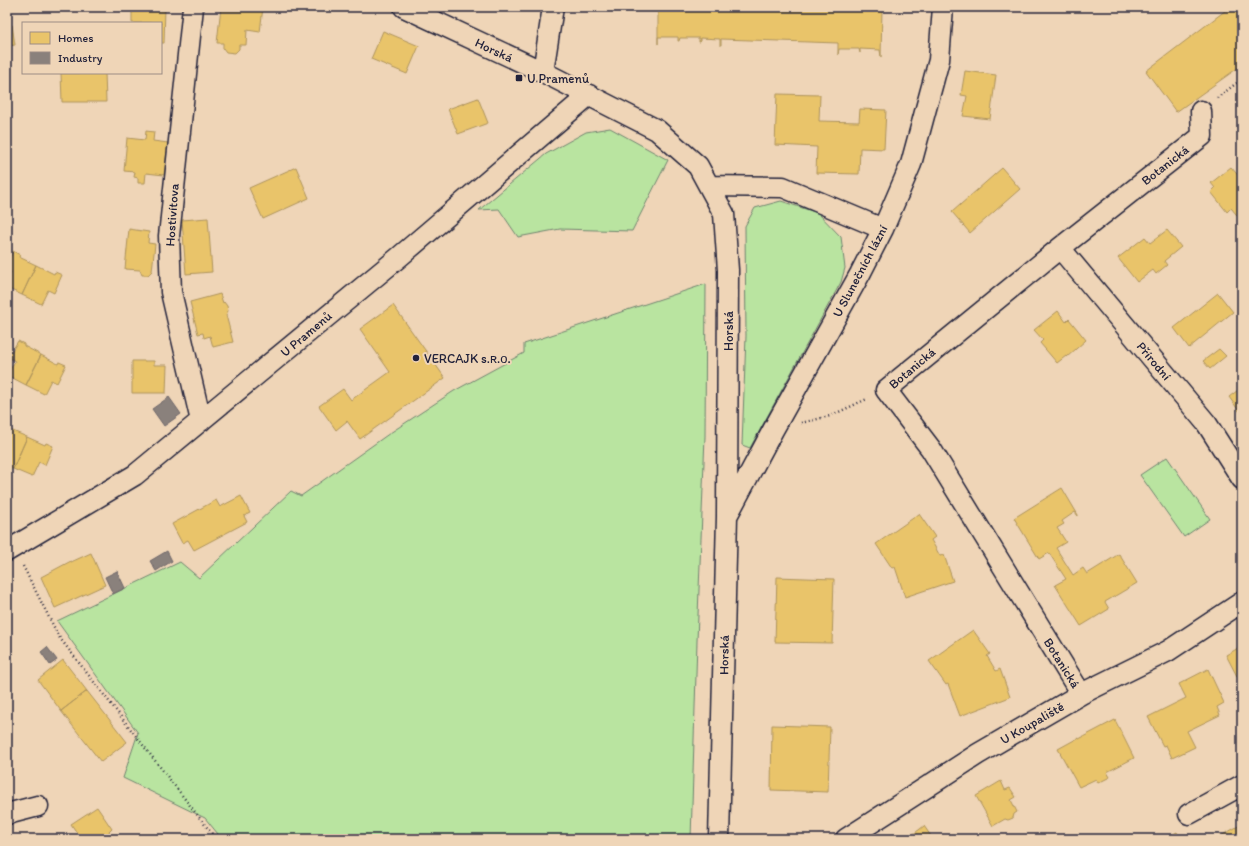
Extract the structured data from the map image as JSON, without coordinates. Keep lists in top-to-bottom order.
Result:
{
  "streets": {
    "street": [
      "Horská",
      "Botanická",
      "Hostivítova",
      "U Slunečních lázní",
      "U Pramenů",
      "Přírodní",
      "U Koupaliště"
    ]
  },
  "crossings": [
    ["Horská", "U Slunečních lázní"],
    ["Horská", "U Pramenů"],
    ["Botanická", "Přírodní"],
    ["Botanická", "U Koupaliště"],
    ["Hostivítova", "U Pramenů"]
  ],
  "places": {
    "transit": ["U Pramenů"],
    "other": ["VERCAJK s.ʀ.ᴏ."]
  },
  "legend": ["Homes", "Industry"]
}
